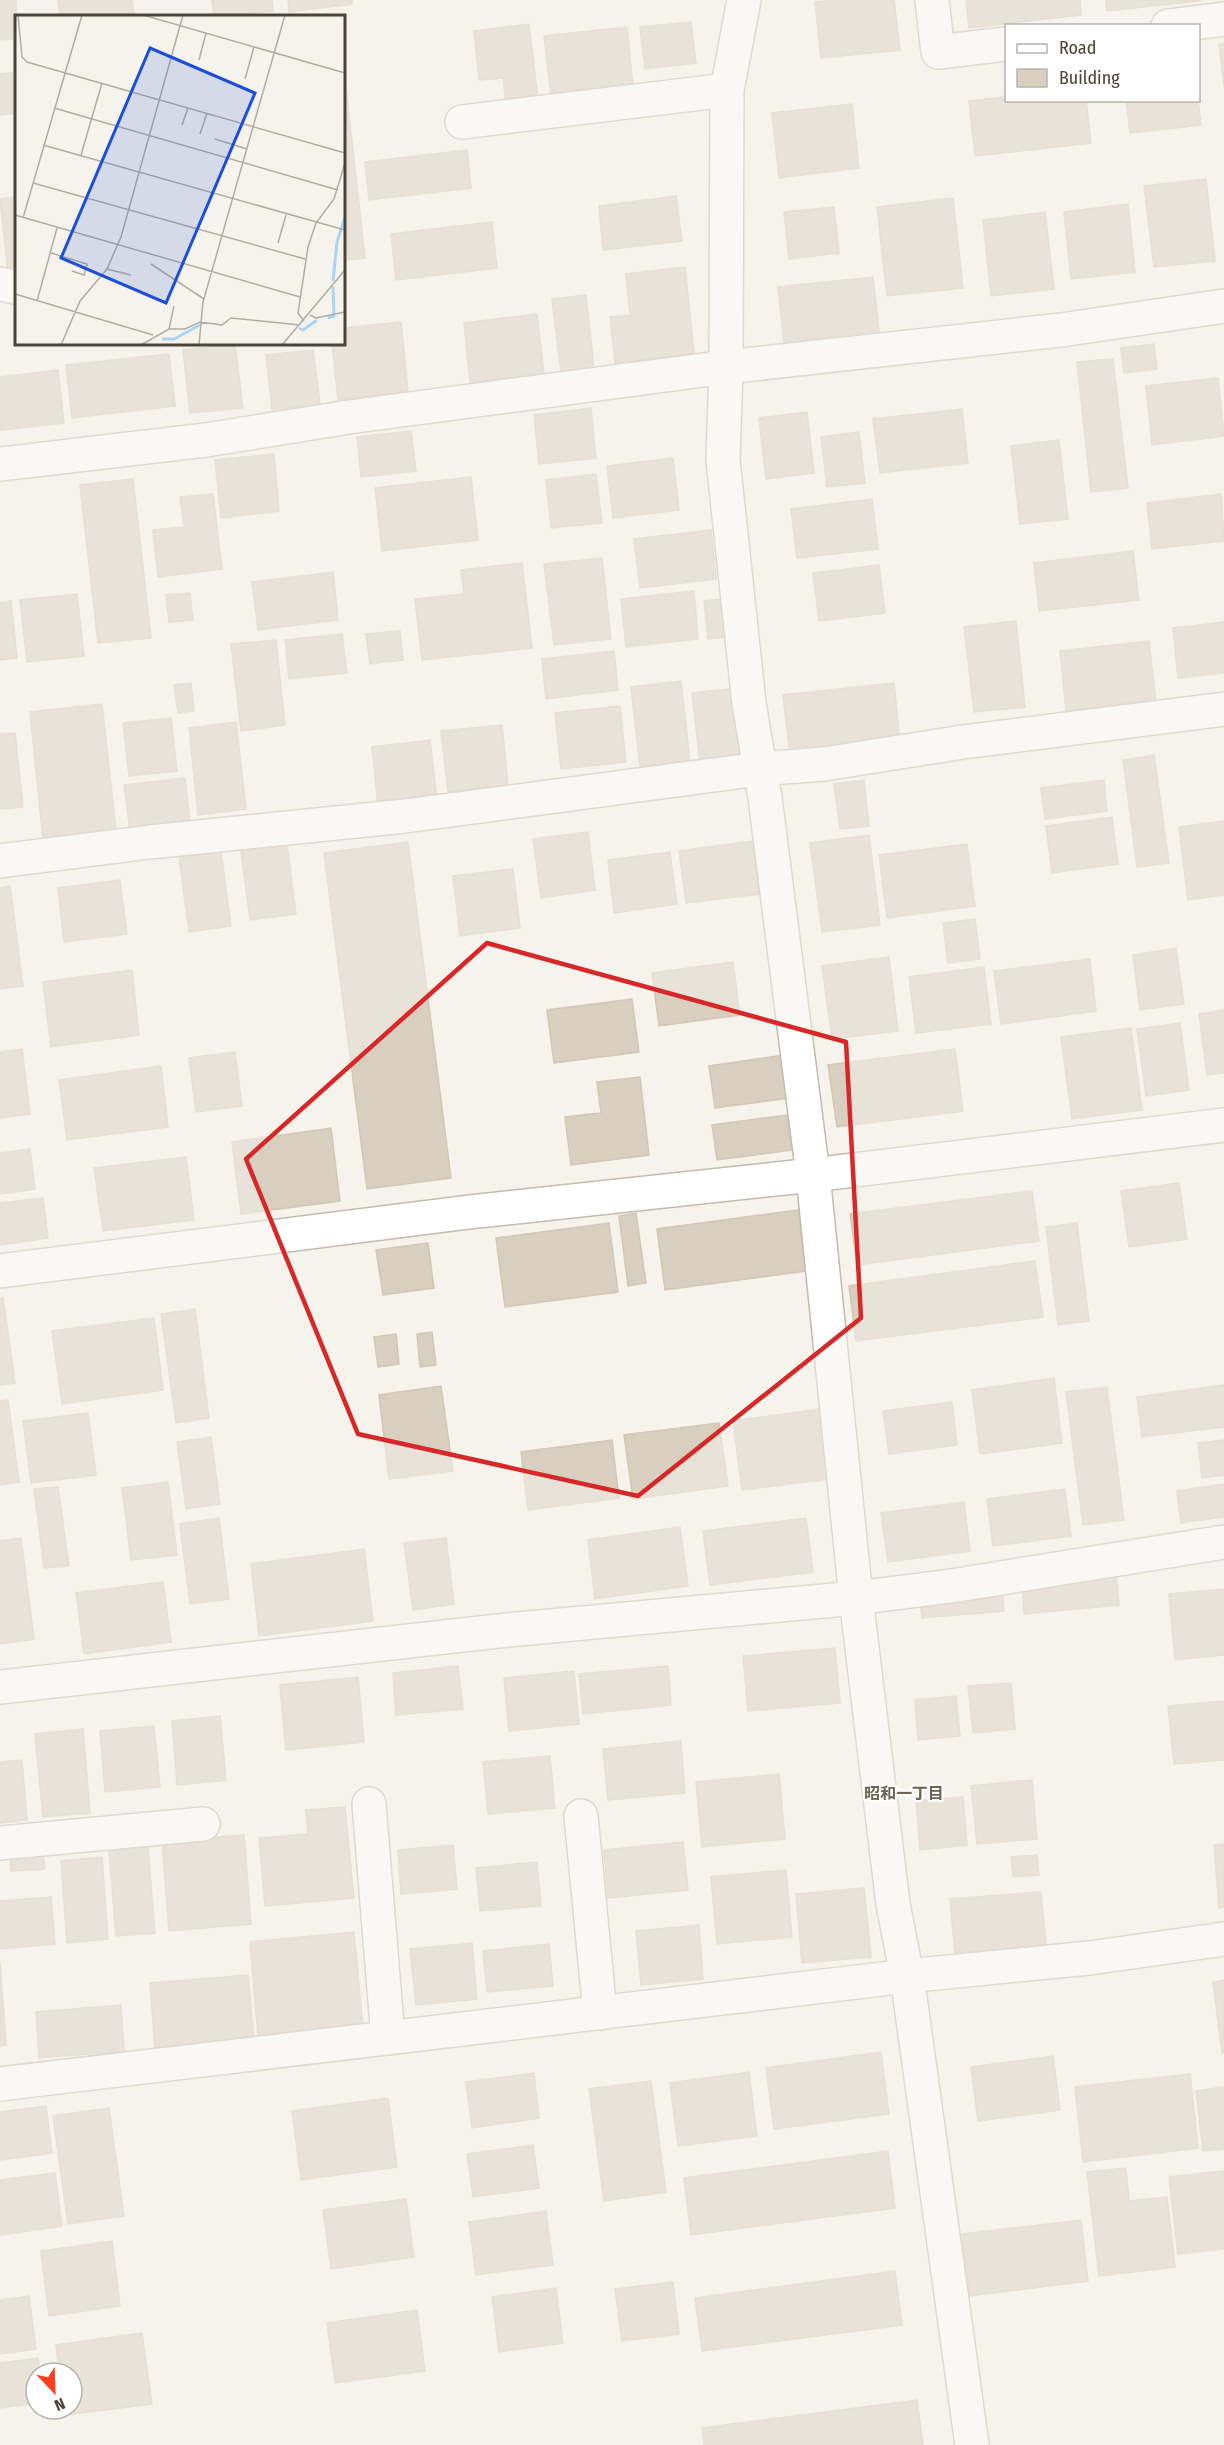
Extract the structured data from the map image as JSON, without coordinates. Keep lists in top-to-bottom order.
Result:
{
  "districts": ["昭和一丁目"],
  "legend": ["Road", "Building"],
  "north": "bottom right"
}
